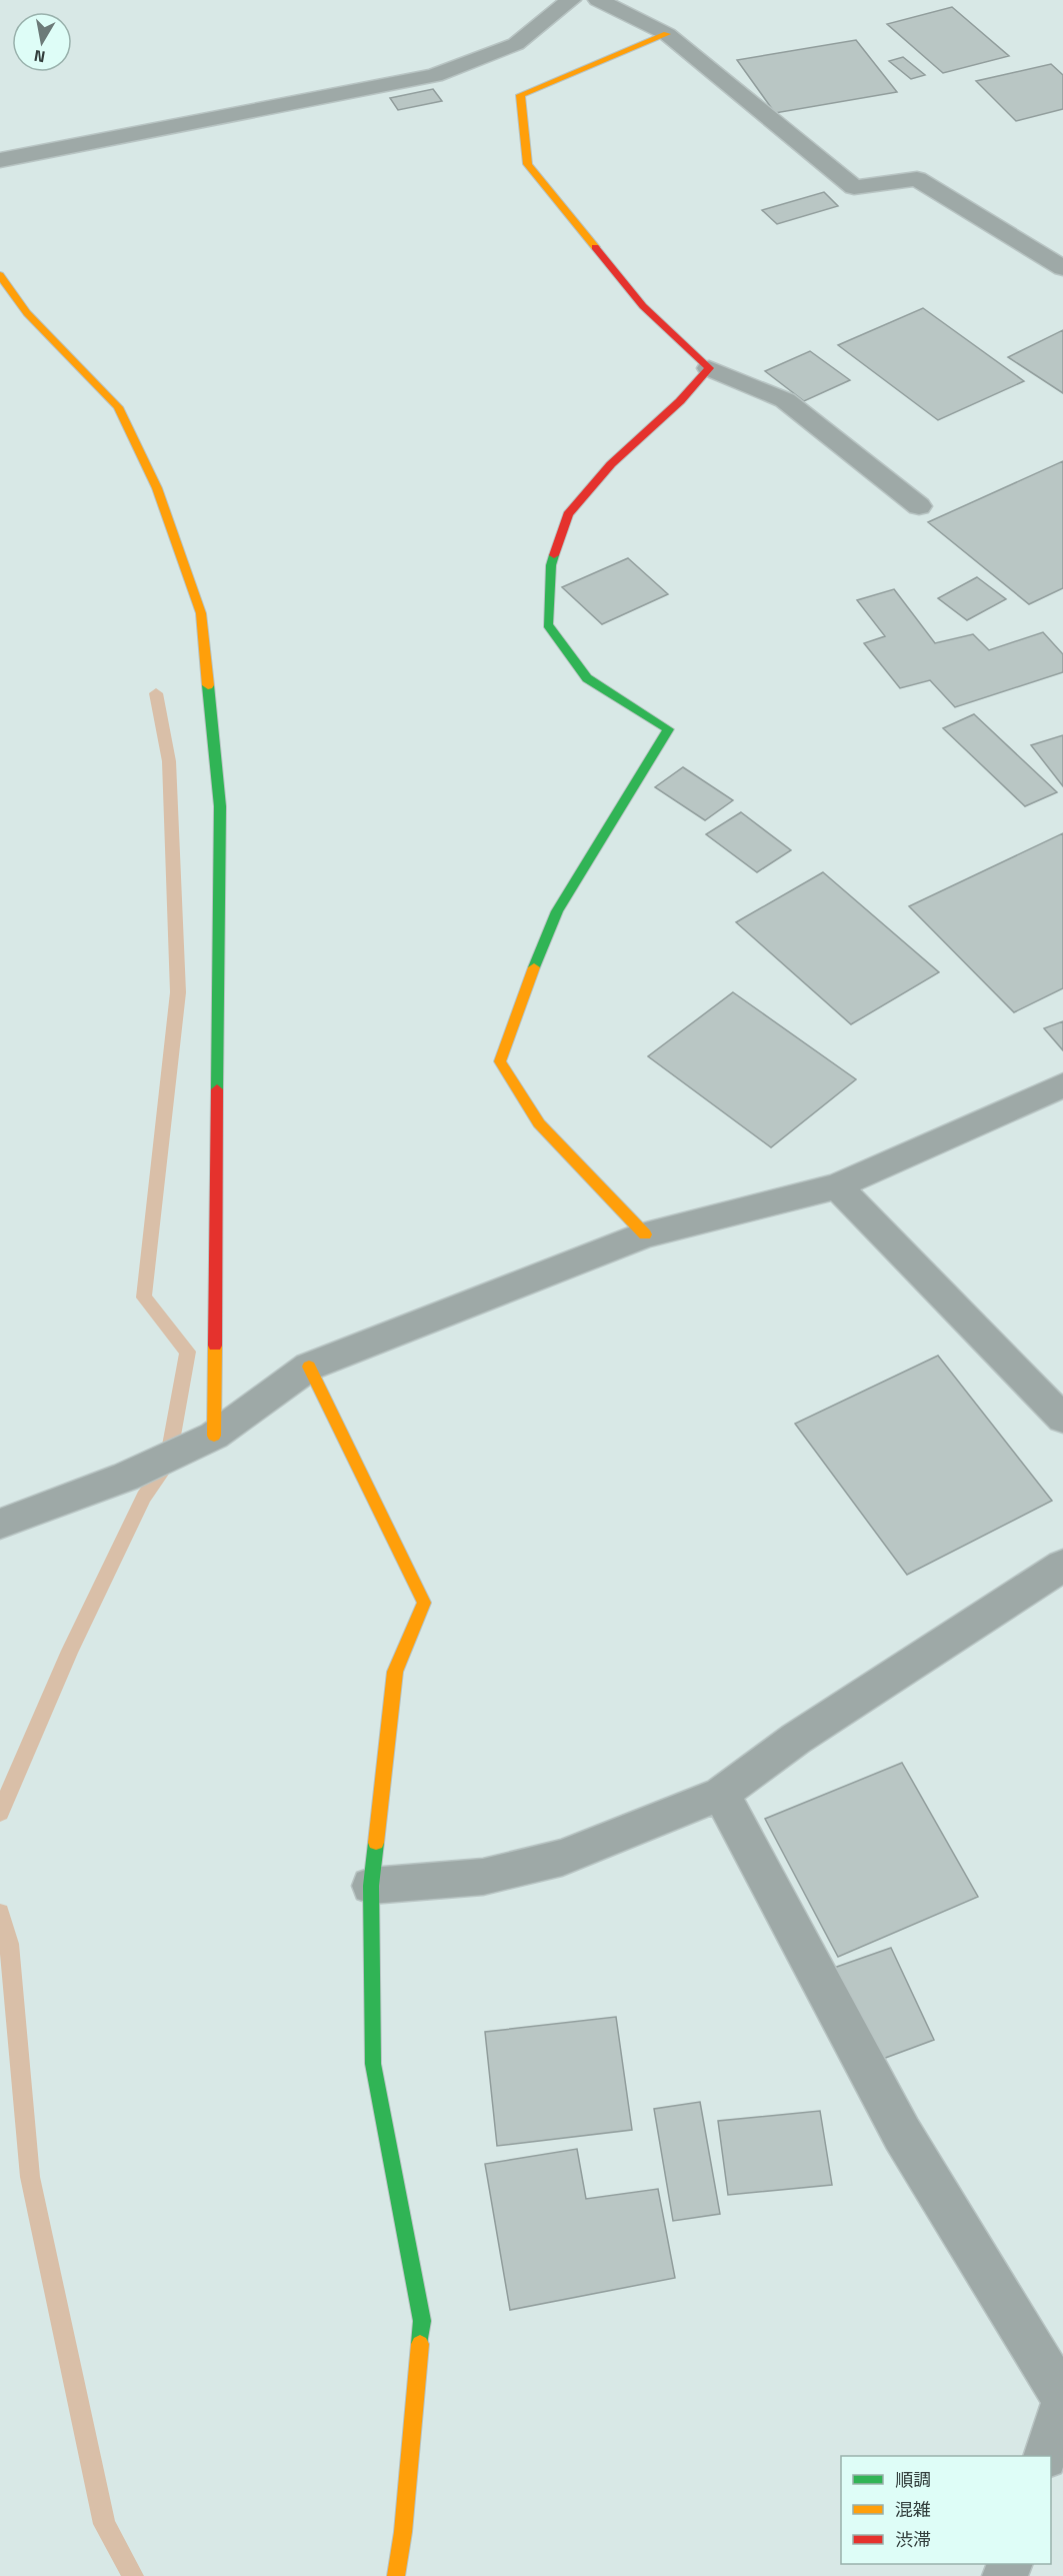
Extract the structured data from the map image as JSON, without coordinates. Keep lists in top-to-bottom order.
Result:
{
  "legend": ["順調", "混雑", "渋滞"],
  "north": "bottom"
}
